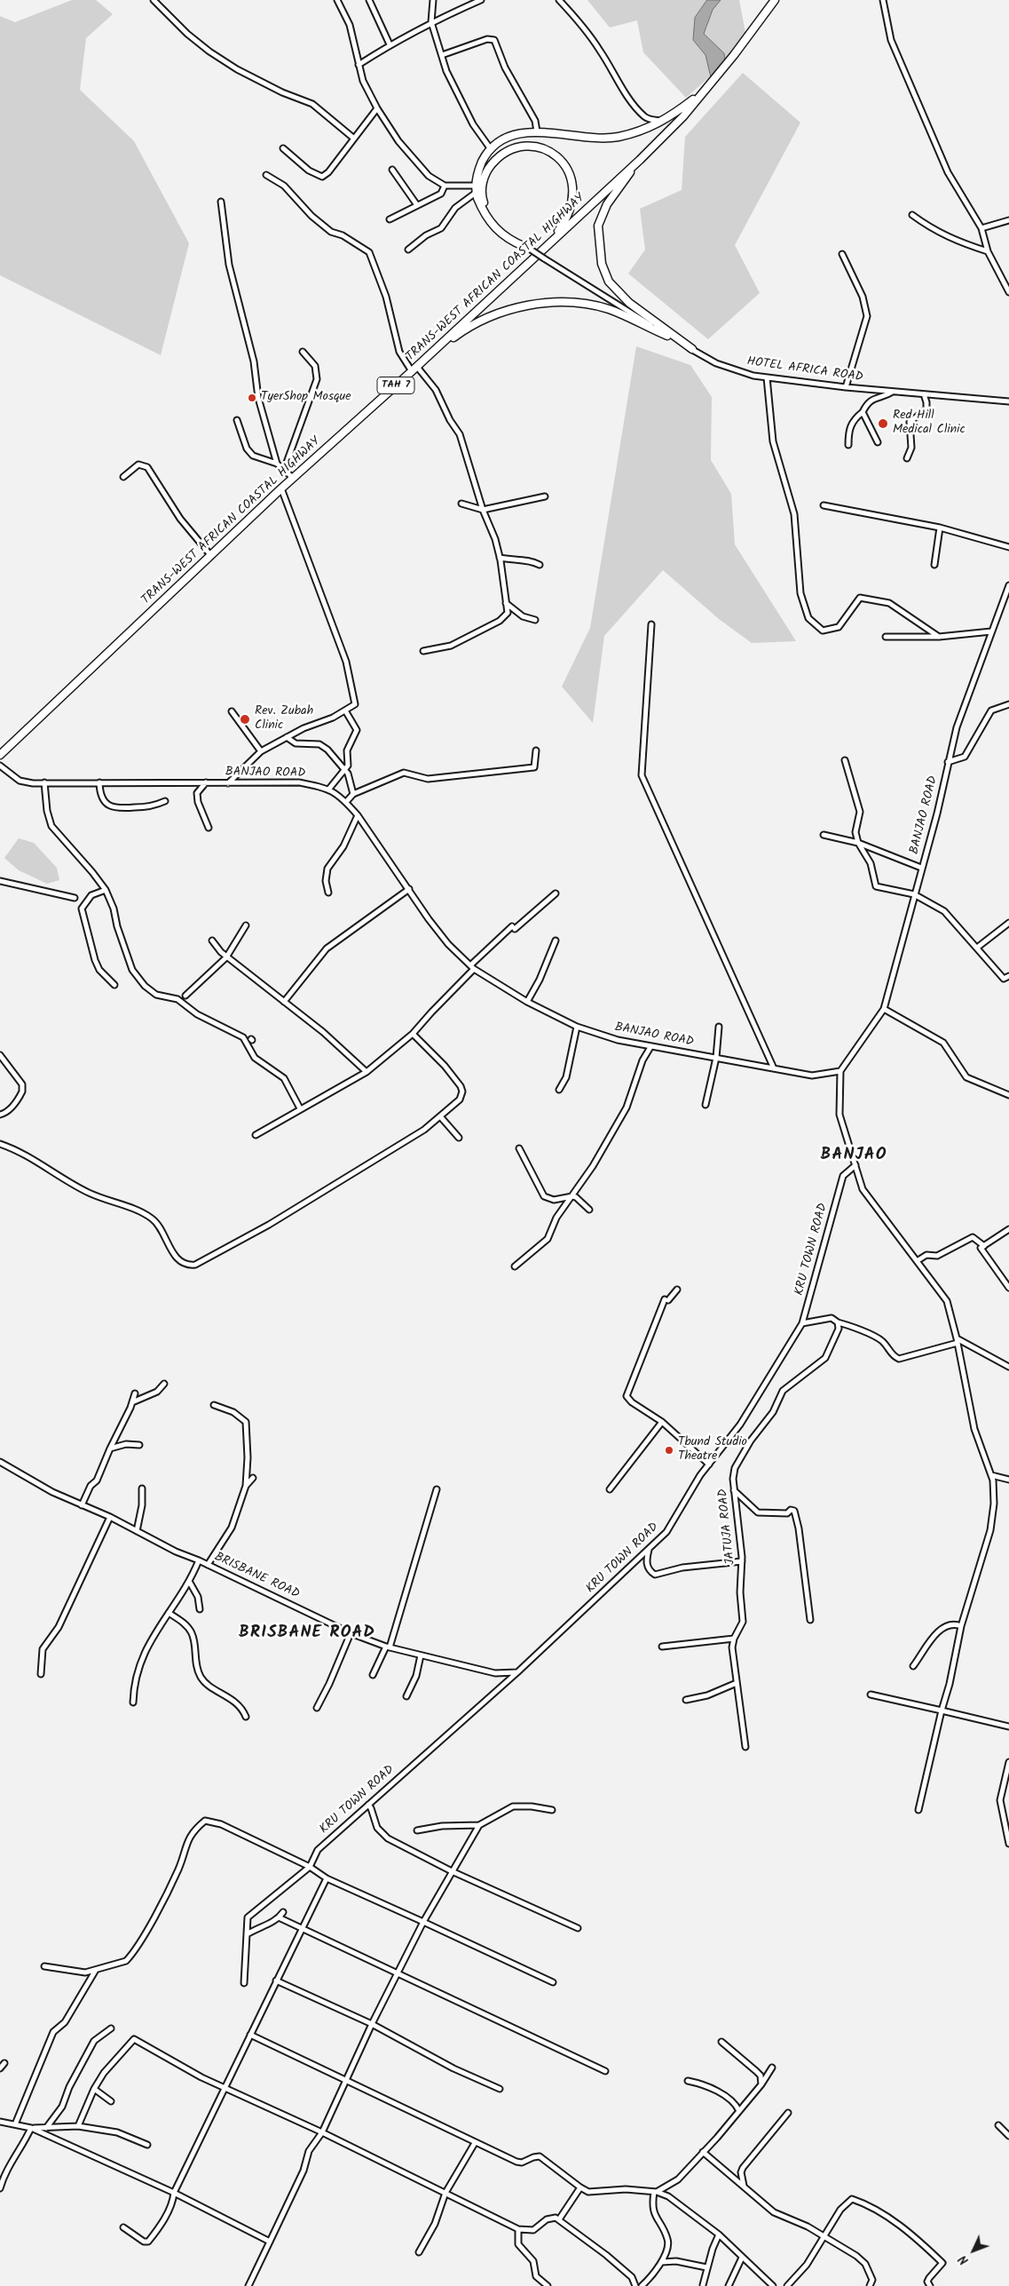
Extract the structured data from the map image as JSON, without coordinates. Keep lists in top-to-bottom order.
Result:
{
  "streets": {
    "highway": ["TRANS-WEST AFRICAN COASTAL HIGHWAY", "TAH 7"],
    "street": [
      "HOTEL AFRICA ROAD",
      "BANJAO ROAD",
      "KRU TOWN ROAD",
      "JATUJA ROAD",
      "BRISBANE ROAD"
    ]
  },
  "crossings": [
    ["KRU TOWN ROAD", "BRISBANE ROAD"]
  ],
  "districts": ["BANJAO", "BRISBANE ROAD"],
  "places": [
    "TyerShop Mosque",
    "Red Hill Medical Clinic",
    "Rev. Zubah Clinic",
    "Tbund Studio Theatre"
  ],
  "north": "bottom left"
}
